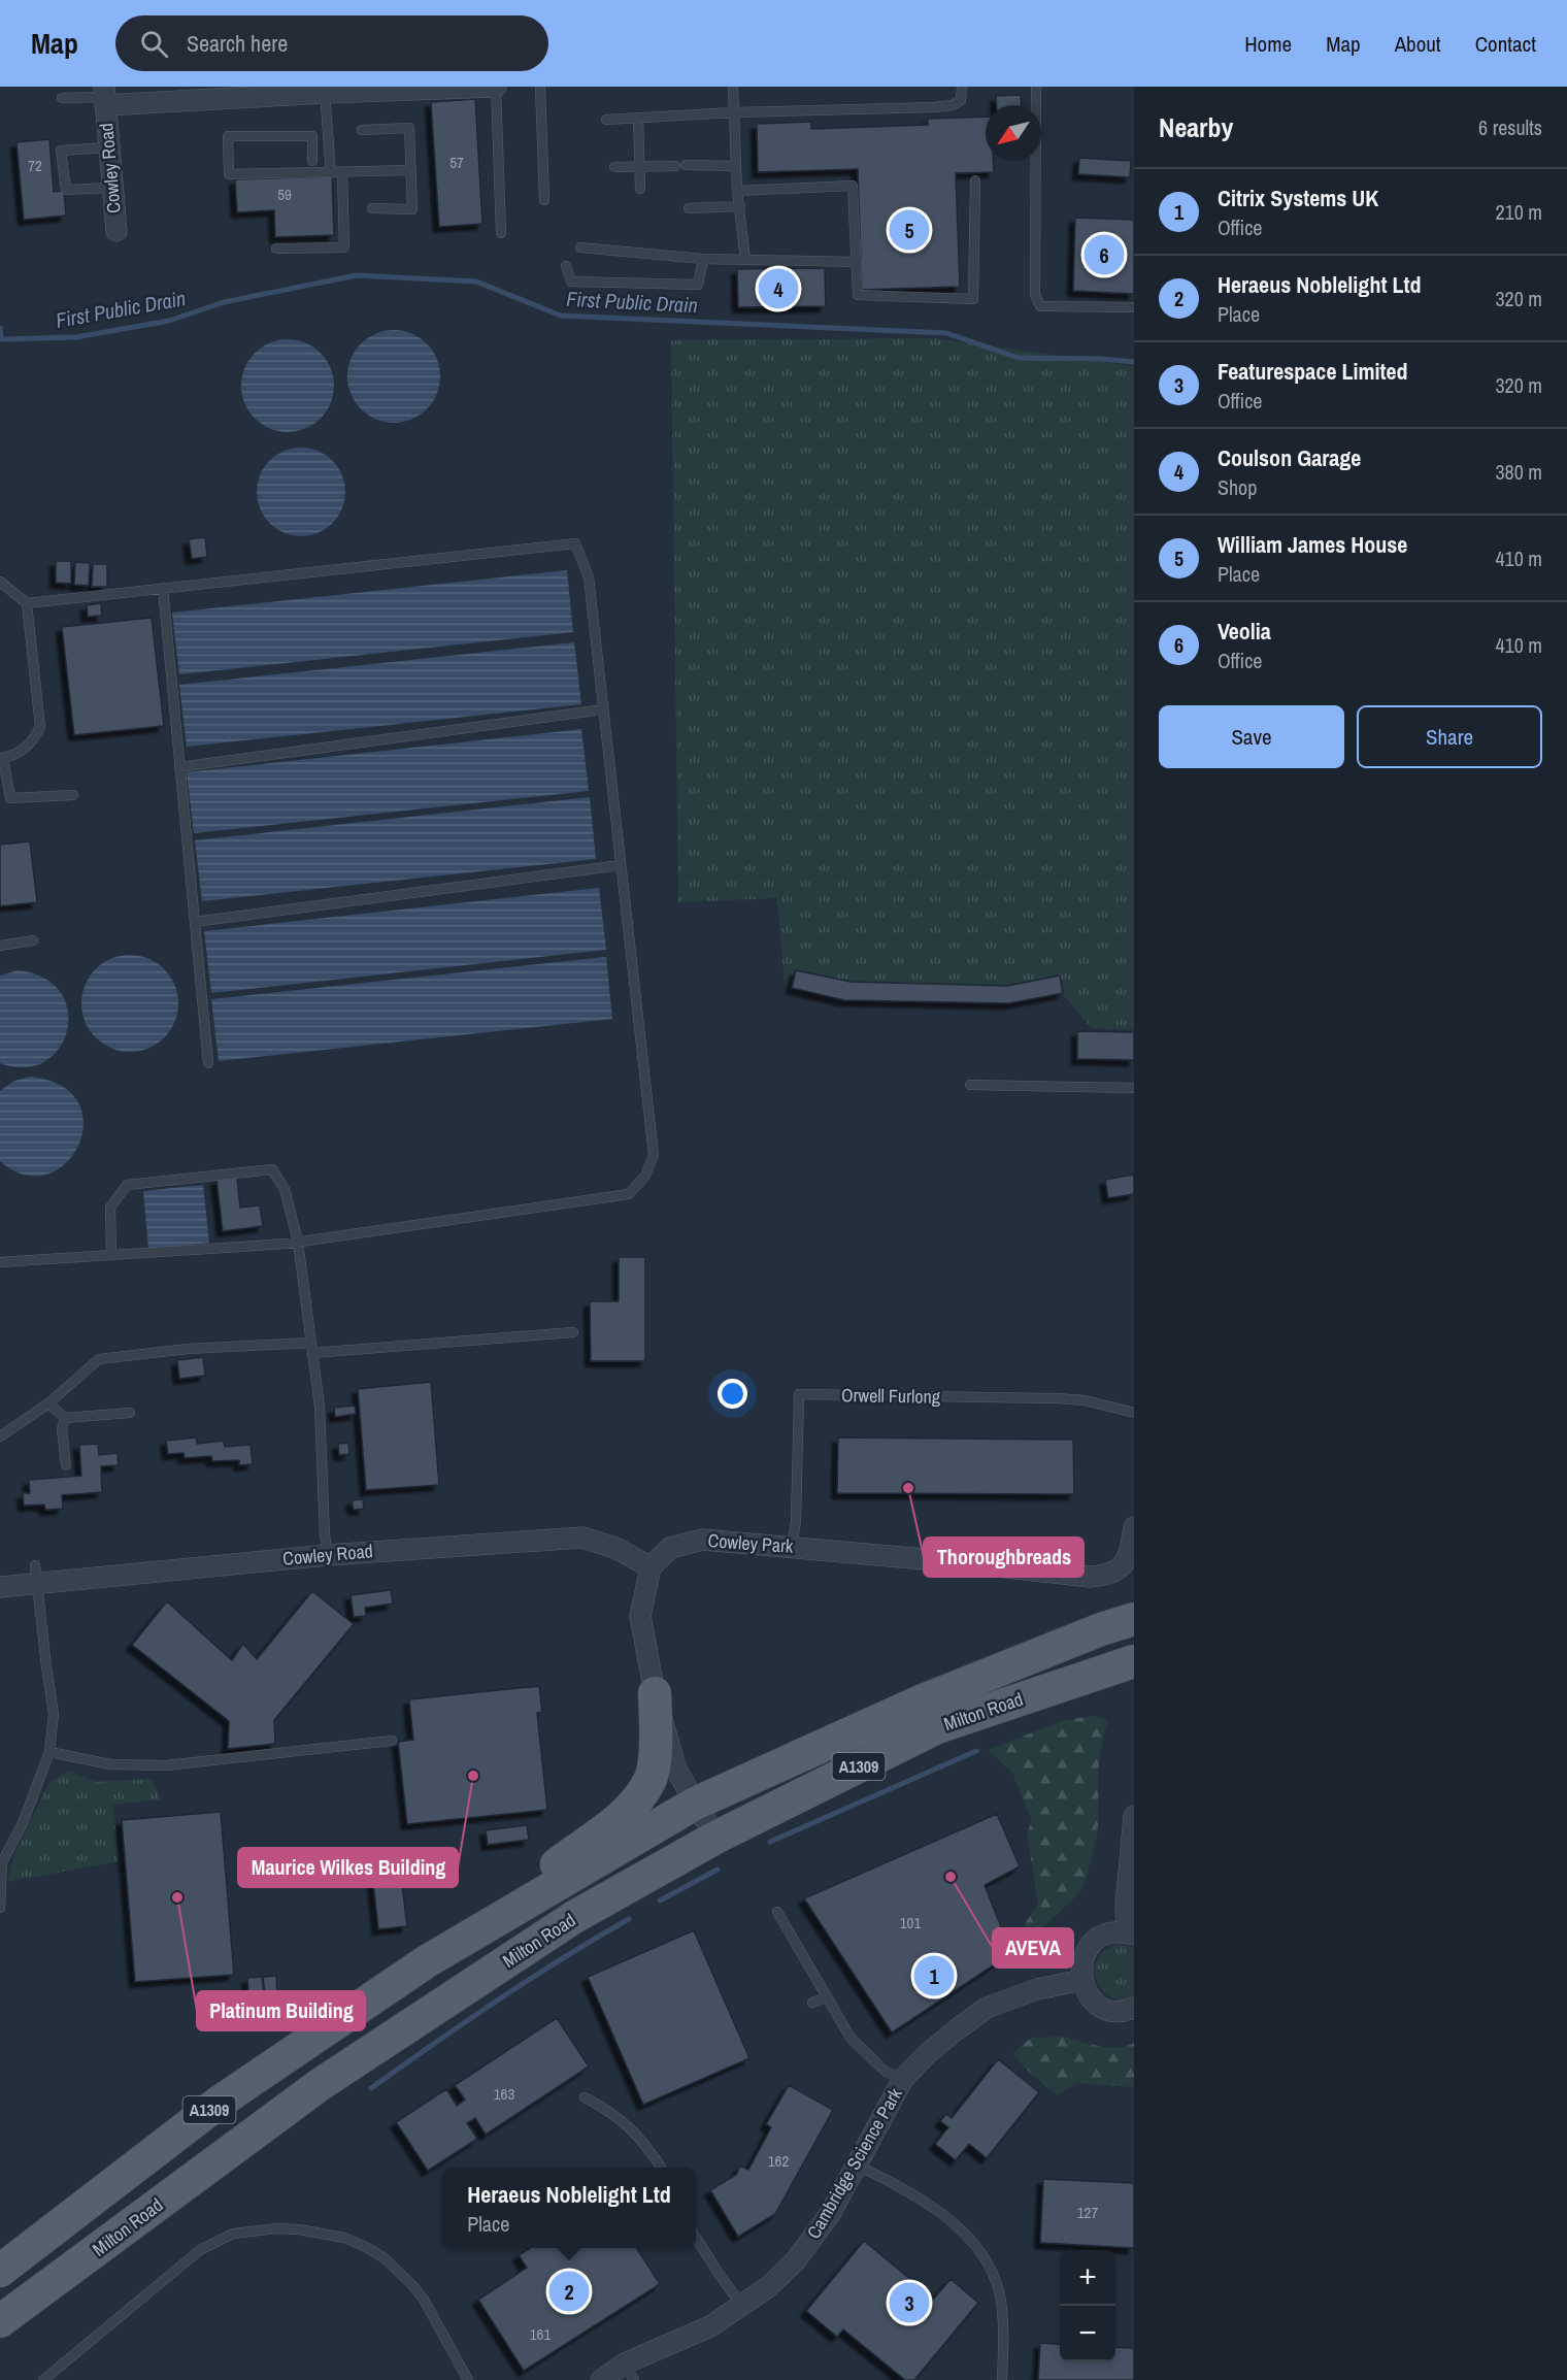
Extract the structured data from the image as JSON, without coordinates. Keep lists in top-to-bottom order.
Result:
{
  "streets": {
    "main road": ["Milton Road", "A1309"],
    "street": ["Cowley Road", "Cowley Park", "Cambridge Science Park"],
    "lane": ["Orwell Furlong"]
  },
  "crossings": [
    ["Cowley Road", "Cowley Park"],
    ["Orwell Furlong", "Cowley Park"],
    ["Milton Road", "A1309"]
  ],
  "water": ["First Public Drain"],
  "places": [
    "Thoroughbreads",
    "Maurice Wilkes Building",
    "AVEVA",
    "Platinum Building"
  ],
  "house_numbers": [
    "57",
    "72",
    "59",
    "101",
    "163",
    "162",
    "127",
    "161"
  ],
  "north": "bottom left",
  "page": {
    "header": "Map",
    "search": "Search here",
    "nav": [
      "Home",
      "Map",
      "About",
      "Contact"
    ],
    "heading": ["Nearby", "6 results"],
    "list": [
      {
        "mark": "1",
        "name": "Citrix Systems UK",
        "note": "Office",
        "value": "210 m"
      },
      {
        "mark": "2",
        "name": "Heraeus Noblelight Ltd",
        "note": "Place",
        "value": "320 m"
      },
      {
        "mark": "3",
        "name": "Featurespace Limited",
        "note": "Office",
        "value": "320 m"
      },
      {
        "mark": "4",
        "name": "Coulson Garage",
        "note": "Shop",
        "value": "380 m"
      },
      {
        "mark": "5",
        "name": "William James House",
        "note": "Place",
        "value": "410 m"
      },
      {
        "mark": "6",
        "name": "Veolia",
        "note": "Office",
        "value": "410 m"
      }
    ],
    "pins": [
      "5",
      "6",
      "4",
      "1",
      "2",
      "3"
    ],
    "buttons": ["Save", "Share"],
    "popup": ["Heraeus Noblelight Ltd", "Place"],
    "map_buttons": ["+", "−"]
  }
}
